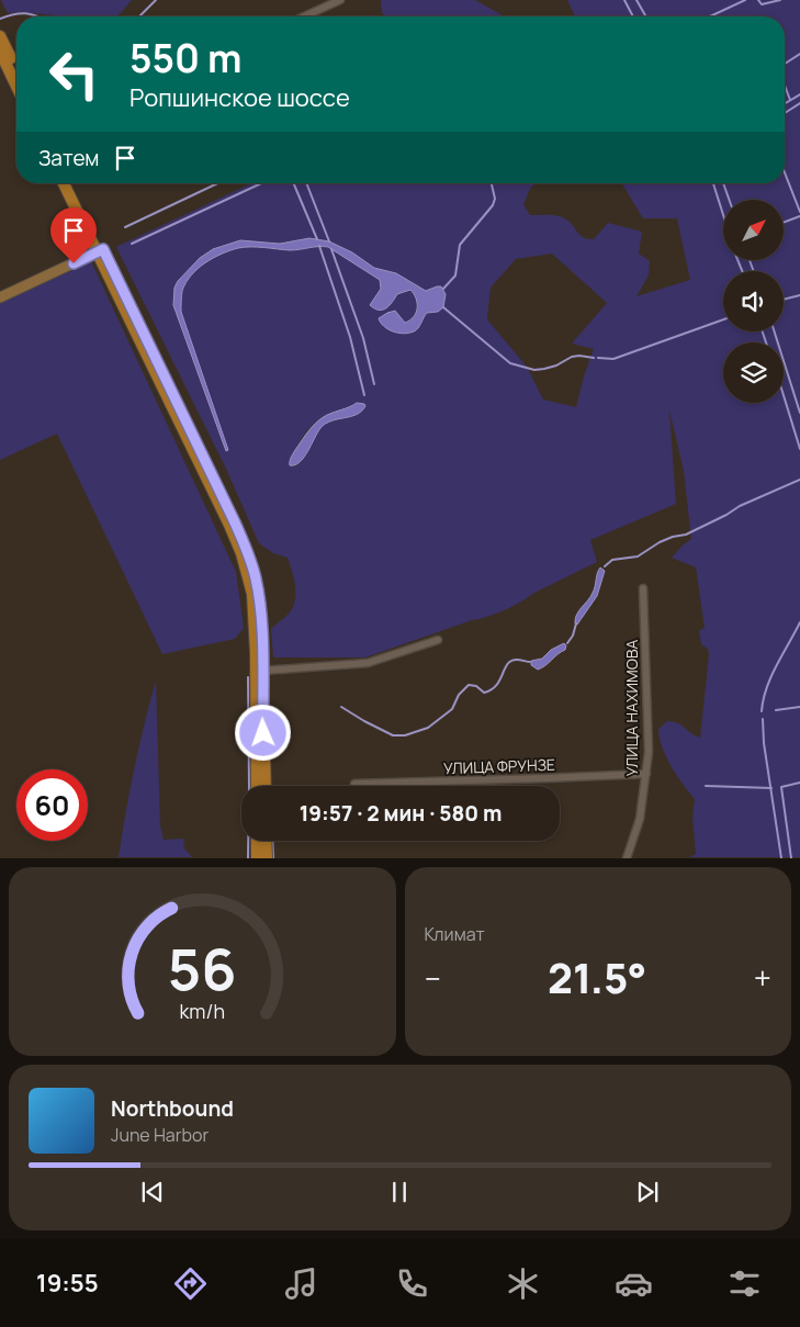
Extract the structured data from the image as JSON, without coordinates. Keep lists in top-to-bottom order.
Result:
{
  "streets": {
    "street": ["УЛИЦА НАХИМОВА", "УЛИЦА ФРУНЗЕ"]
  },
  "crossings": [
    ["УЛИЦА НАХИМОВА", "УЛИЦА ФРУНЗЕ"]
  ],
  "north": "top right",
  "page": {
    "turn": ["550 m", "Ропшинское шоссе"],
    "then": "Затем",
    "limit": "60",
    "trip": "19:57 · 2 мин · 580 m",
    "tile": "Климат",
    "heat": ["−", "21.5°", "+"],
    "song": ["Northbound", "June Harbor"],
    "tabs": "19:55",
    "gauge": ["56", "km/h"]
  }
}
